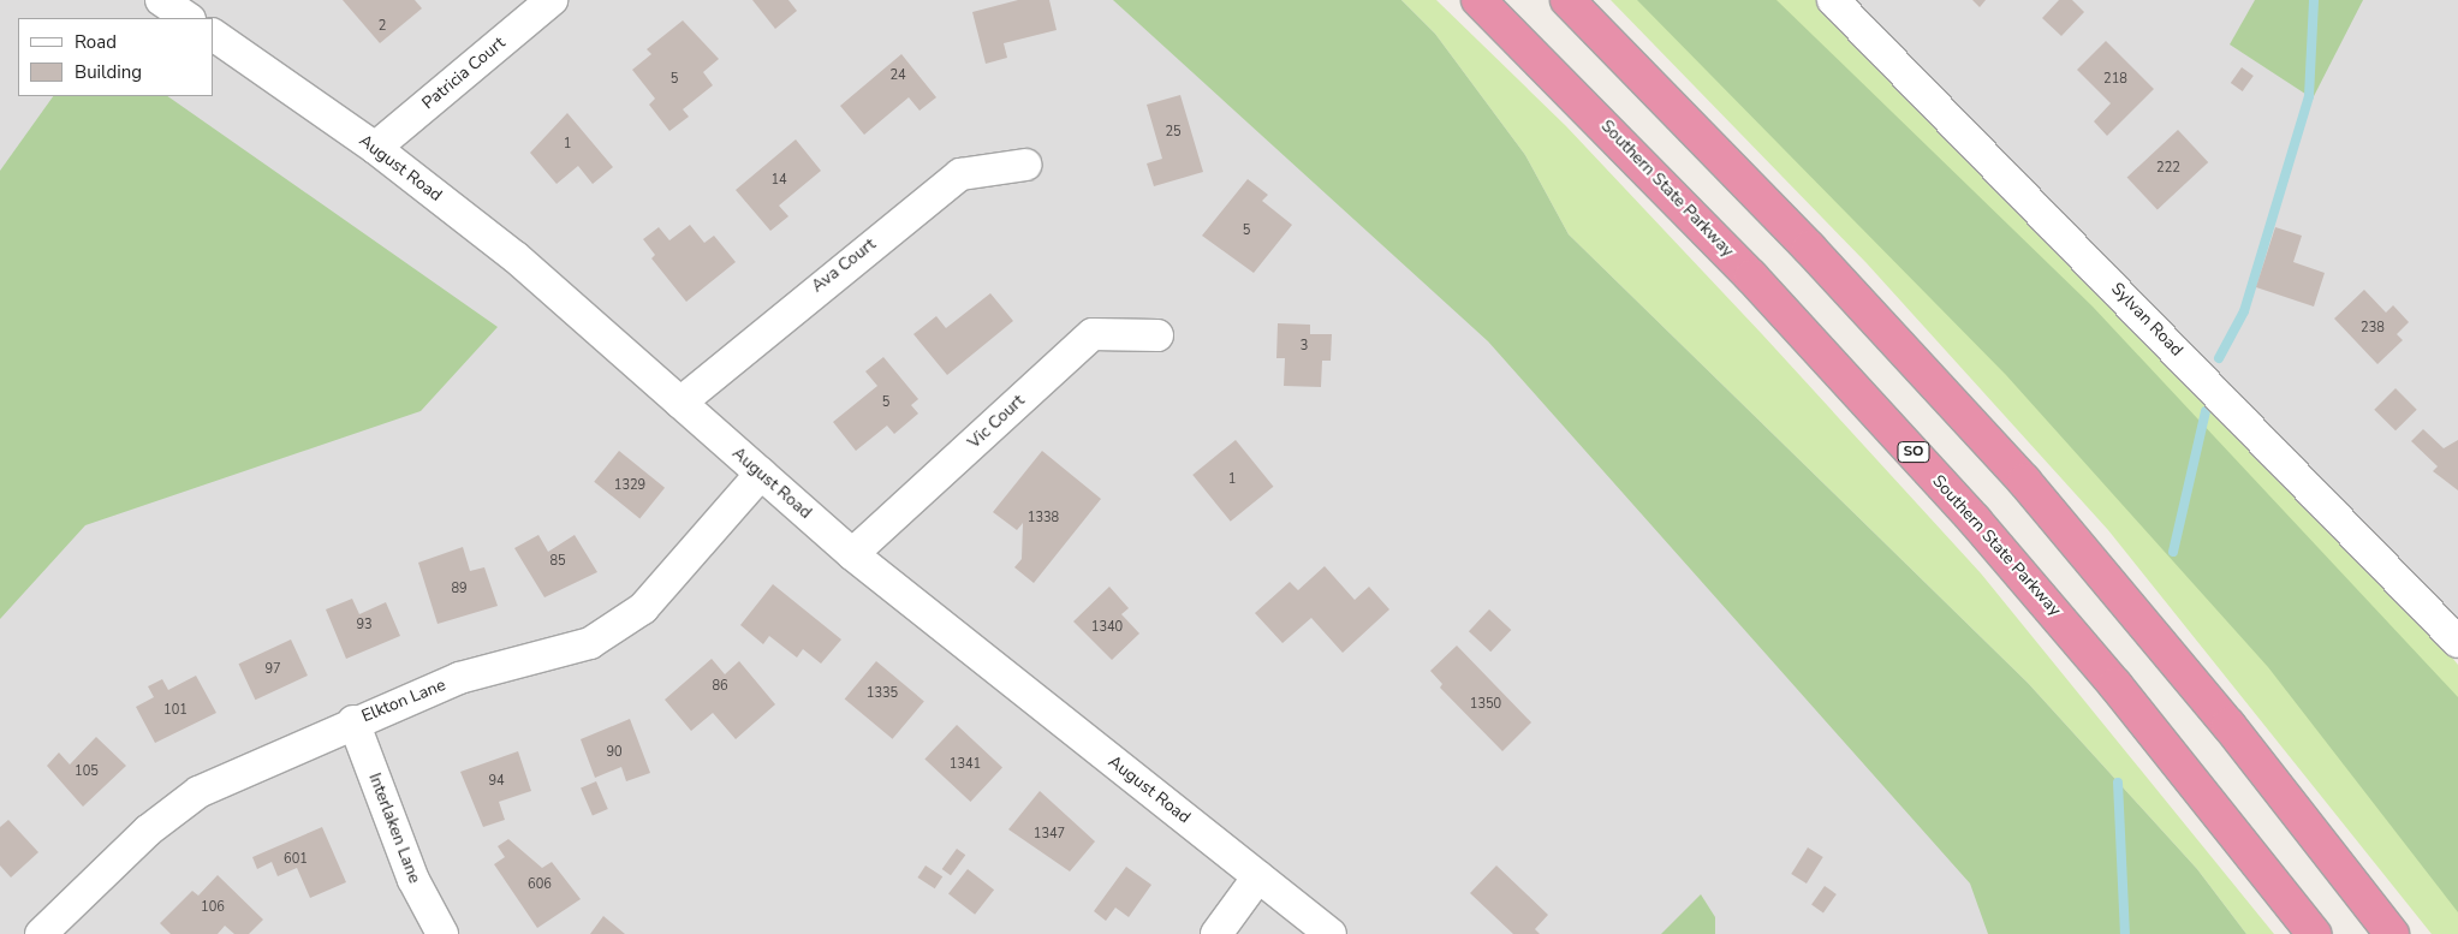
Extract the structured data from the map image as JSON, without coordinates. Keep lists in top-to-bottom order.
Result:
{
  "streets": {
    "highway": ["Southern State Parkway", "SO"],
    "street": [
      "Patricia Court",
      "August Road",
      "Ava Court",
      "Sylvan Road",
      "Vic Court",
      "Elkton Lane",
      "Interlaken Lane"
    ]
  },
  "crossings": [
    ["Patricia Court", "August Road"],
    ["August Road", "Ava Court"],
    ["August Road", "Vic Court"],
    ["August Road", "Elkton Lane"],
    ["Elkton Lane", "Interlaken Lane"]
  ],
  "house_numbers": [
    "2",
    "24",
    "5",
    "218",
    "25",
    "1",
    "222",
    "14",
    "5",
    "238",
    "3",
    "5",
    "1",
    "1329",
    "1338",
    "85",
    "89",
    "93",
    "1340",
    "97",
    "86",
    "1335",
    "1350",
    "101",
    "90",
    "1341",
    "105",
    "94",
    "1347",
    "601",
    "606",
    "106"
  ],
  "legend": ["Road", "Building"]
}
